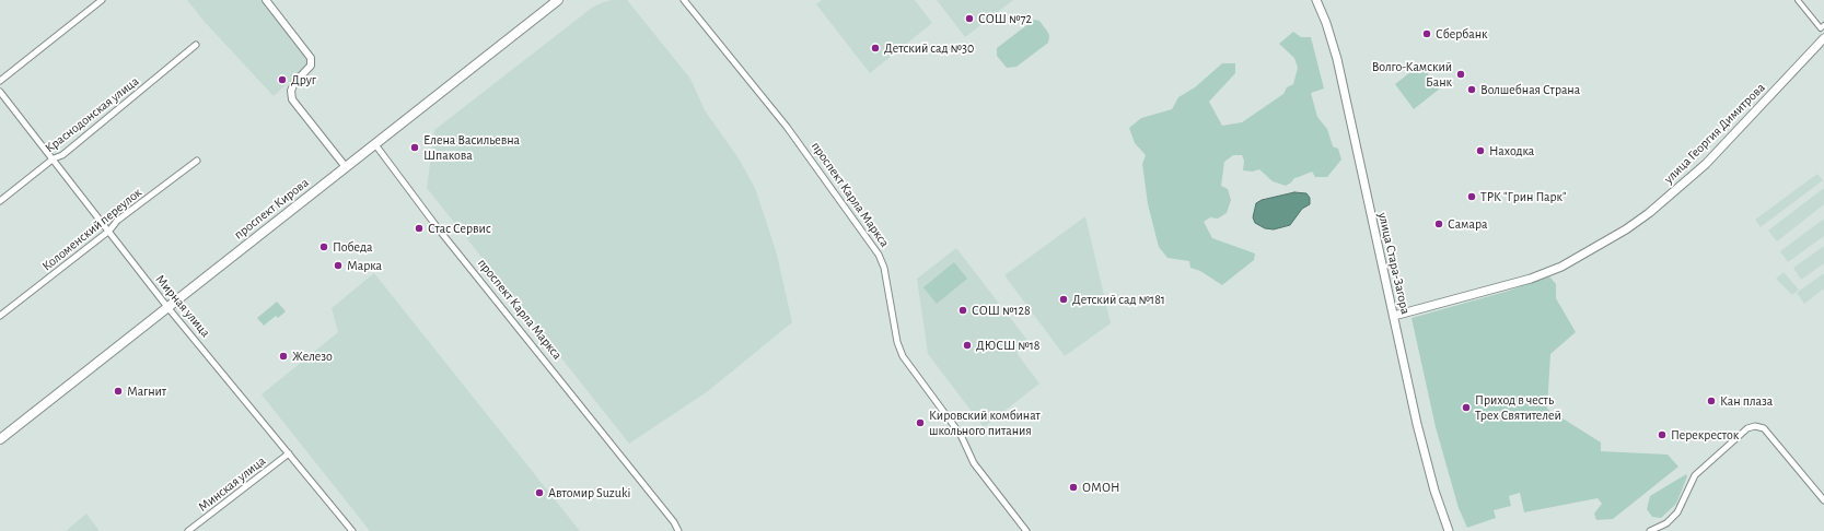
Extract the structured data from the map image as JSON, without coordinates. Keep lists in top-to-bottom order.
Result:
{
  "streets": {
    "main road": ["улица Георгия Димитрова", "проспект Кирова", "улица Стара-Загора"],
    "street": [
      "Краснодонская улица",
      "проспект Карла Маркса",
      "Коломенский переулок",
      "Мирная улица",
      "Минская улица"
    ]
  },
  "crossings": [
    ["Краснодонская улица", "Мирная улица"],
    ["улица Георгия Димитрова", "улица Стара-Загора"],
    ["проспект Карла Маркса", "проспект Кирова"],
    ["проспект Кирова", "Мирная улица"],
    ["Коломенский переулок", "Мирная улица"],
    ["Мирная улица", "Минская улица"]
  ],
  "places": [
    "СОШ №72",
    "Сбербанк",
    "Детский сад №30",
    "Волго-Камский Банк",
    "Друг",
    "Волшебная Страна",
    "Елена Васильевна Шпакова",
    "Находка",
    "ТРК \"Грин Парк\"",
    "Самара",
    "Стас Сервис",
    "Победа",
    "Марка",
    "Детский сад №181",
    "СОШ №128",
    "ДЮСШ №18",
    "Железо",
    "Магнит",
    "Кан плаза",
    "Приход в честь Трех Святителей",
    "Кировский комбинат школьного питания",
    "Перекресток",
    "ОМОН",
    "Автомир Suzuki"
  ]
}
